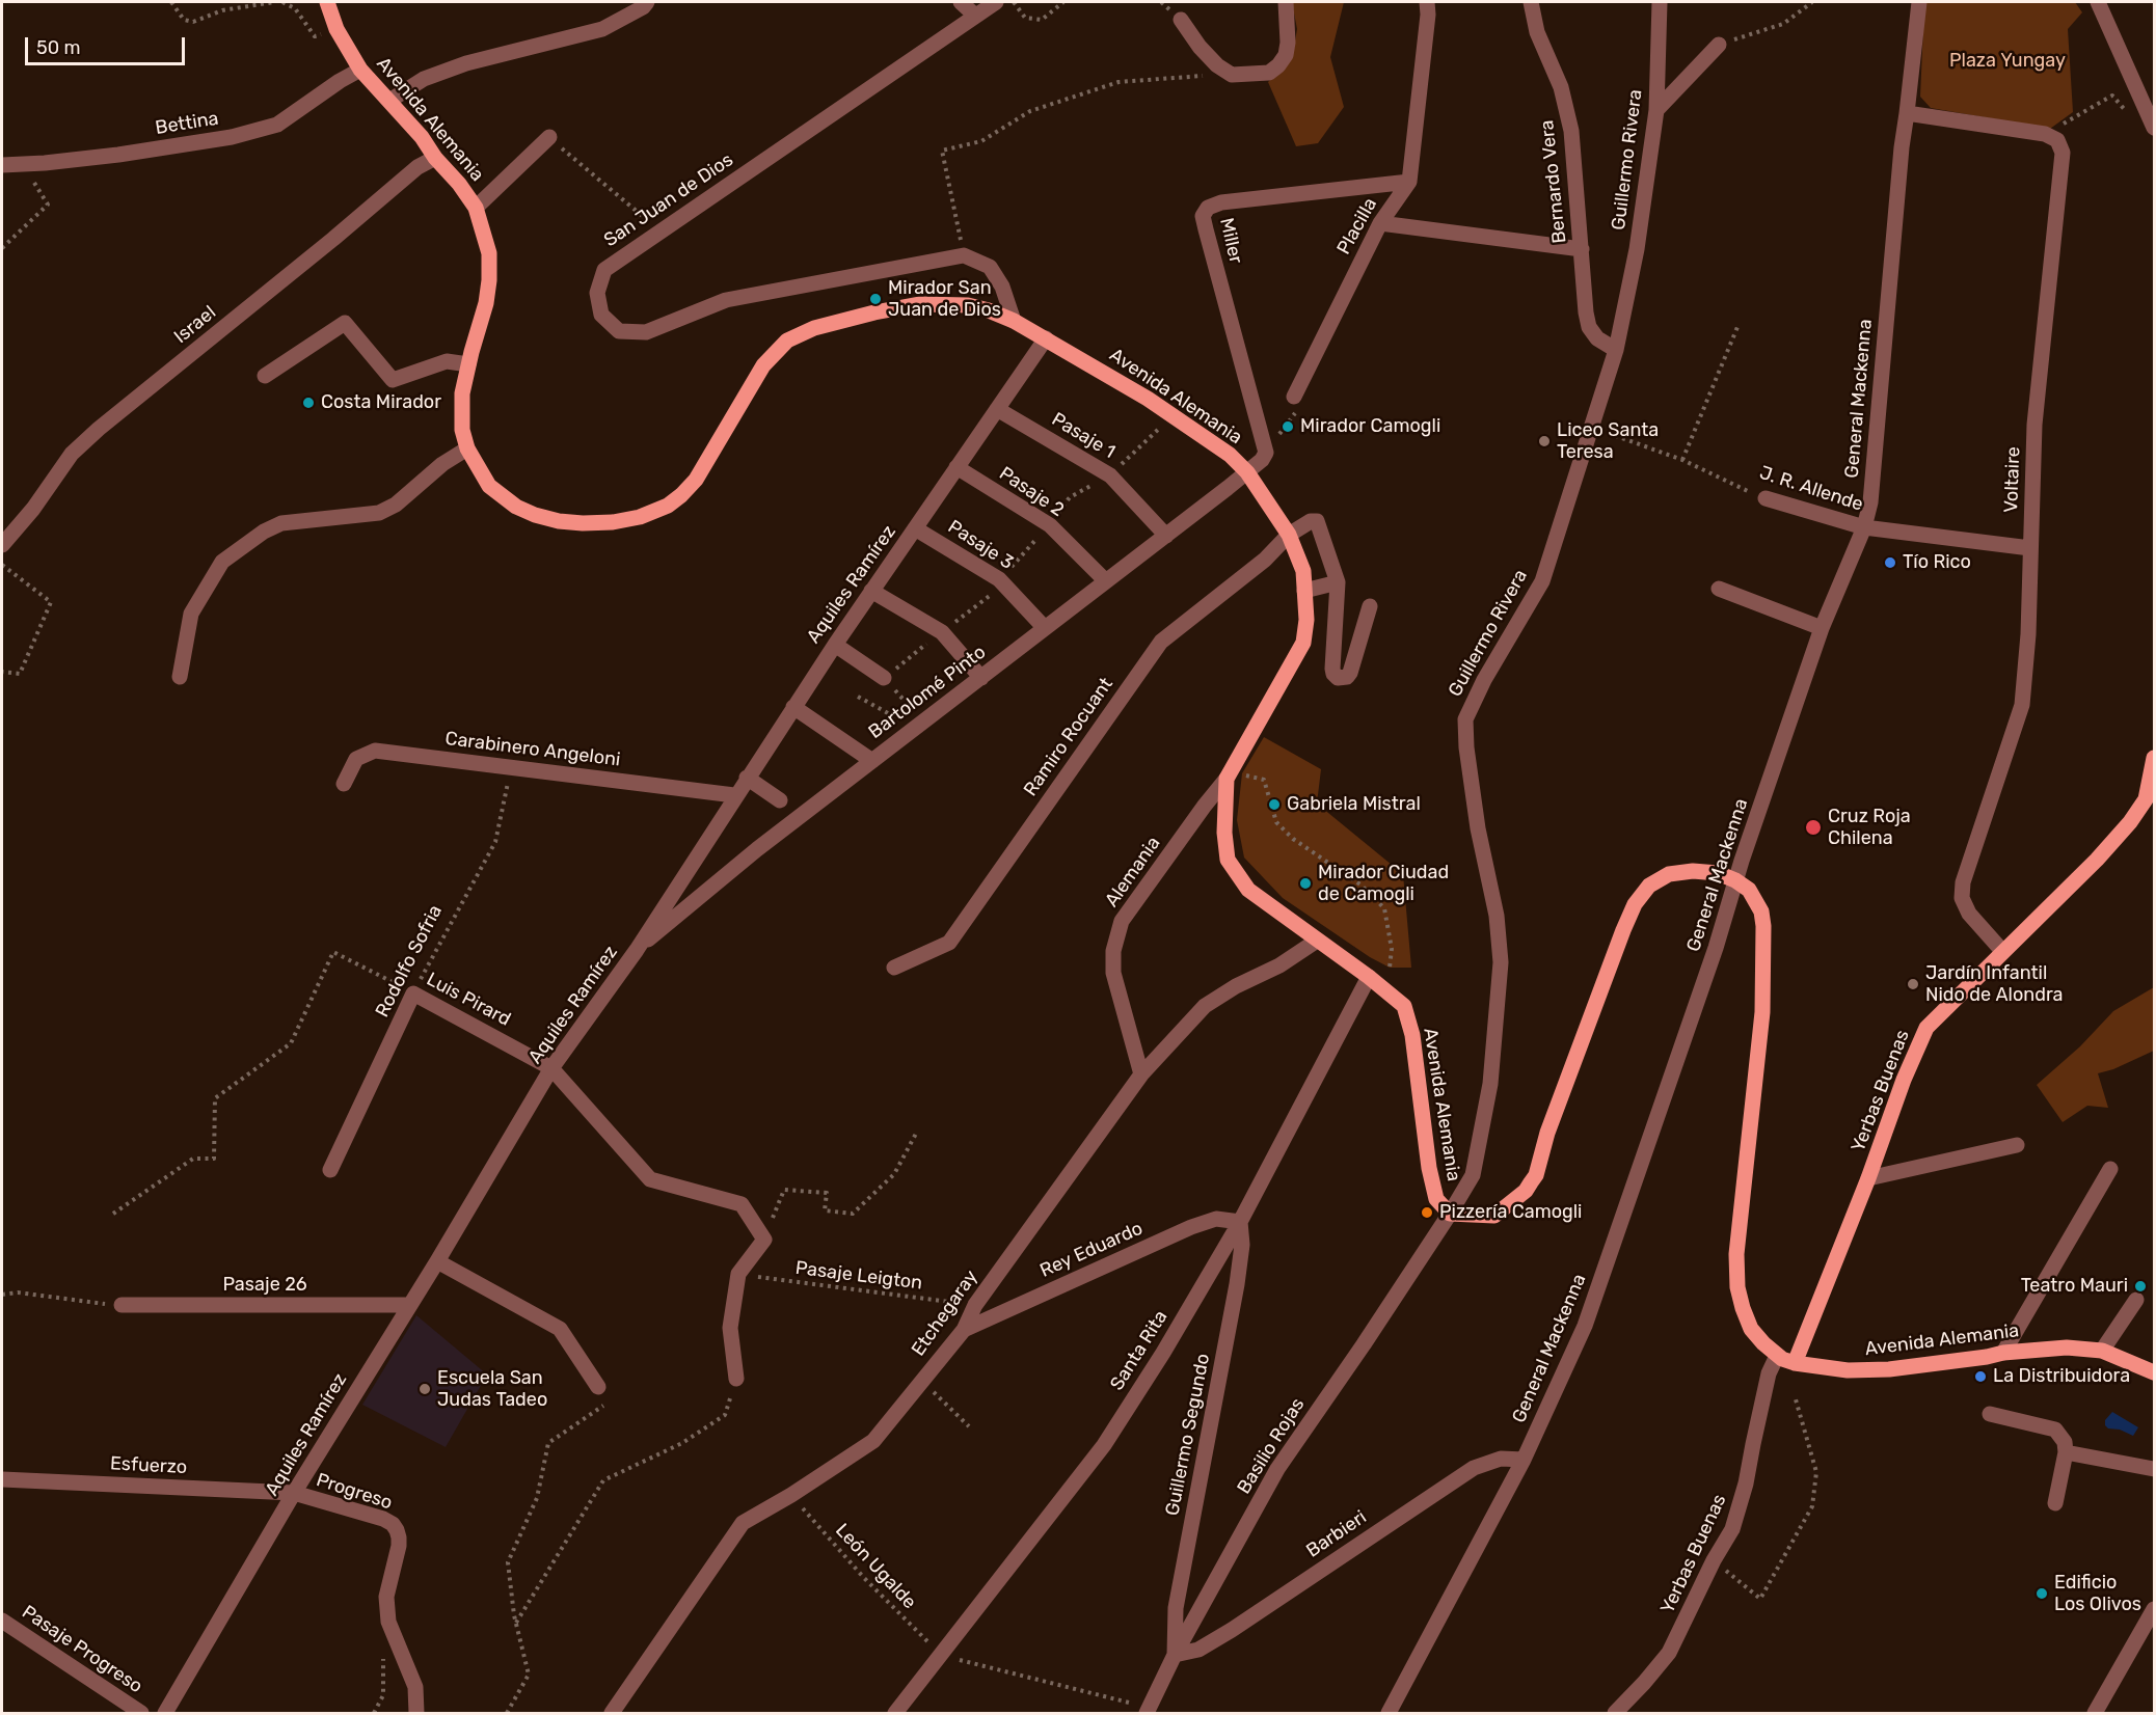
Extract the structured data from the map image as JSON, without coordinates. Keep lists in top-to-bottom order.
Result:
{
  "streets": {
    "main road": ["Avenida Alemania", "Yerbas Buenas"],
    "street": [
      "Bettina",
      "Guillermo Rivera",
      "Bernardo Vera",
      "San Juan de Dios",
      "Placilla",
      "Miller",
      "Israel",
      "General Mackenna",
      "Pasaje 1",
      "Voltaire",
      "J. R. Allende",
      "Pasaje 2",
      "Pasaje 3",
      "Aquiles Ramírez",
      "Bartolomé Pinto",
      "Ramiro Rocuant",
      "Carabinero Angeloni",
      "Alemania",
      "Rodolfo Sofria",
      "Luis Pirard",
      "Rey Eduardo",
      "Pasaje 26",
      "Etchegaray",
      "Santa Rita",
      "Guillermo Segundo",
      "Basilio Rojas",
      "Esfuerzo",
      "Progreso",
      "Barbieri",
      "Pasaje Progreso"
    ],
    "path": ["Pasaje Leigton", "León Ugalde"]
  },
  "crossings": [
    ["Avenida Alemania", "Bettina"],
    ["Avenida Alemania", "Guillermo Rivera"],
    ["Avenida Alemania", "Israel"],
    ["Avenida Alemania", "General Mackenna"],
    ["Avenida Alemania", "Aquiles Ramírez"],
    ["Avenida Alemania", "Bartolomé Pinto"],
    ["Avenida Alemania", "Ramiro Rocuant"],
    ["Avenida Alemania", "Alemania"],
    ["Avenida Alemania", "Yerbas Buenas"],
    ["Avenida Alemania", "Etchegaray"],
    ["Avenida Alemania", "Santa Rita"],
    ["Avenida Alemania", "Basilio Rojas"],
    ["Guillermo Rivera", "Bernardo Vera"],
    ["Guillermo Rivera", "J. R. Allende"],
    ["Guillermo Rivera", "Basilio Rojas"],
    ["Placilla", "Miller"],
    ["General Mackenna", "J. R. Allende"],
    ["General Mackenna", "Barbieri"],
    ["Pasaje 1", "Aquiles Ramírez"],
    ["Pasaje 1", "Bartolomé Pinto"],
    ["Voltaire", "J. R. Allende"],
    ["Voltaire", "Yerbas Buenas"],
    ["Pasaje 2", "Aquiles Ramírez"],
    ["Pasaje 2", "Bartolomé Pinto"],
    ["Pasaje 3", "Aquiles Ramírez"],
    ["Pasaje 3", "Bartolomé Pinto"],
    ["Aquiles Ramírez", "Bartolomé Pinto"],
    ["Aquiles Ramírez", "Carabinero Angeloni"],
    ["Aquiles Ramírez", "Luis Pirard"],
    ["Aquiles Ramírez", "Pasaje 26"],
    ["Aquiles Ramírez", "Esfuerzo"],
    ["Aquiles Ramírez", "Progreso"],
    ["Carabinero Angeloni", "Rodolfo Sofria"],
    ["Alemania", "Etchegaray"],
    ["Rodolfo Sofria", "Luis Pirard"],
    ["Rey Eduardo", "Etchegaray"],
    ["Rey Eduardo", "Santa Rita"],
    ["Rey Eduardo", "Guillermo Segundo"],
    ["Pasaje Leigton", "Etchegaray"],
    ["Etchegaray", "León Ugalde"],
    ["Santa Rita", "Guillermo Segundo"],
    ["Santa Rita", "León Ugalde"],
    ["Guillermo Segundo", "Basilio Rojas"],
    ["Guillermo Segundo", "Barbieri"],
    ["Basilio Rojas", "Barbieri"],
    ["Esfuerzo", "Progreso"]
  ],
  "parks": ["Plaza Yungay"],
  "places": [
    "Mirador San Juan de Dios",
    "Costa Mirador",
    "Mirador Camogli",
    "Liceo Santa Teresa",
    "Tío Rico",
    "Gabriela Mistral",
    "Cruz Roja Chilena",
    "Mirador Ciudad de Camogli",
    "Jardín Infantil Nido de Alondra",
    "Pizzería Camogli",
    "Teatro Mauri",
    "La Distribuidora",
    "Escuela San Judas Tadeo",
    "Edificio Los Olivos"
  ],
  "scale_bar": "50 m"
}
